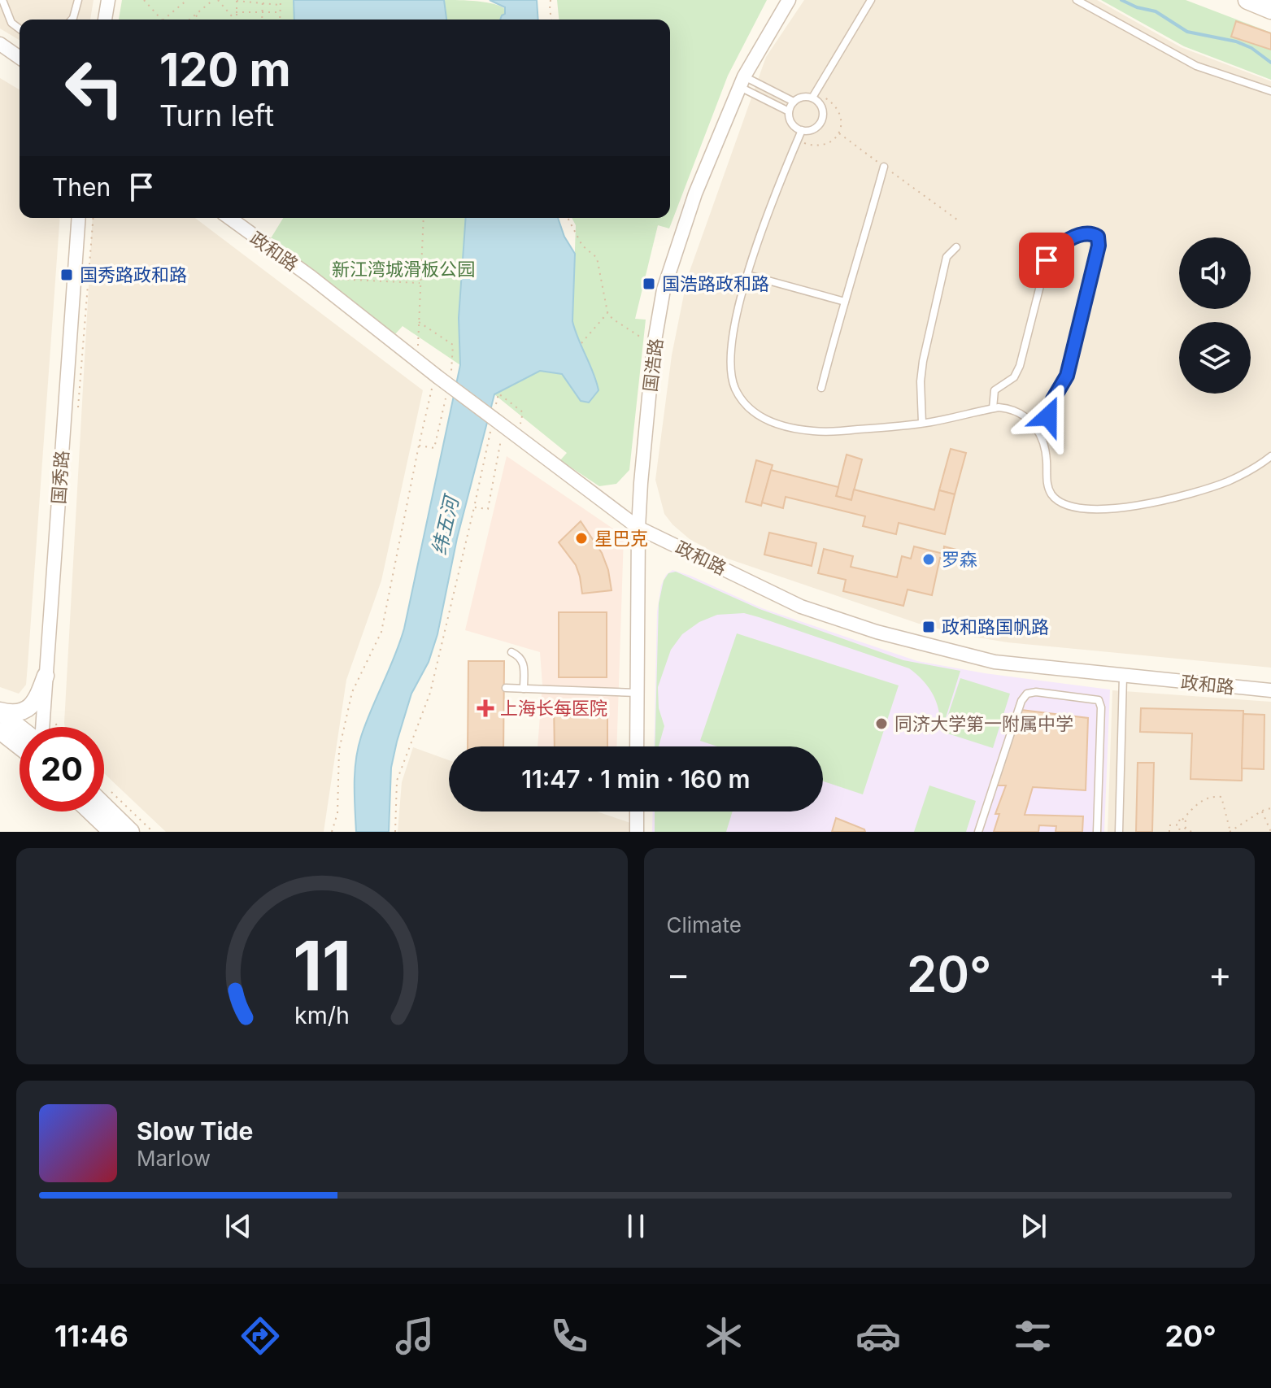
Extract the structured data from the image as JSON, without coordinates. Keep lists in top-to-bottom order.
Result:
{
  "streets": {
    "street": ["政和路", "国浩路", "国秀路"]
  },
  "crossings": [
    ["政和路", "国浩路"]
  ],
  "water": ["纬五河"],
  "parks": ["新江湾城滑板公园"],
  "places": {
    "transit": ["国秀路政和路", "国浩路政和路", "政和路国帆路"],
    "other": ["星巴克", "罗森", "同济大学第一附属中学"],
    "health": ["上海长每医院"]
  },
  "page": {
    "turn": ["120 m", "Turn left"],
    "then": "Then",
    "limit": "20",
    "trip": "11:47 · 1 min · 160 m",
    "tile": "Climate",
    "heat": ["−", "20°", "+"],
    "song": ["Slow Tide", "Marlow"],
    "tabs": ["11:46", "20°"],
    "gauge": ["11", "km/h"]
  }
}
